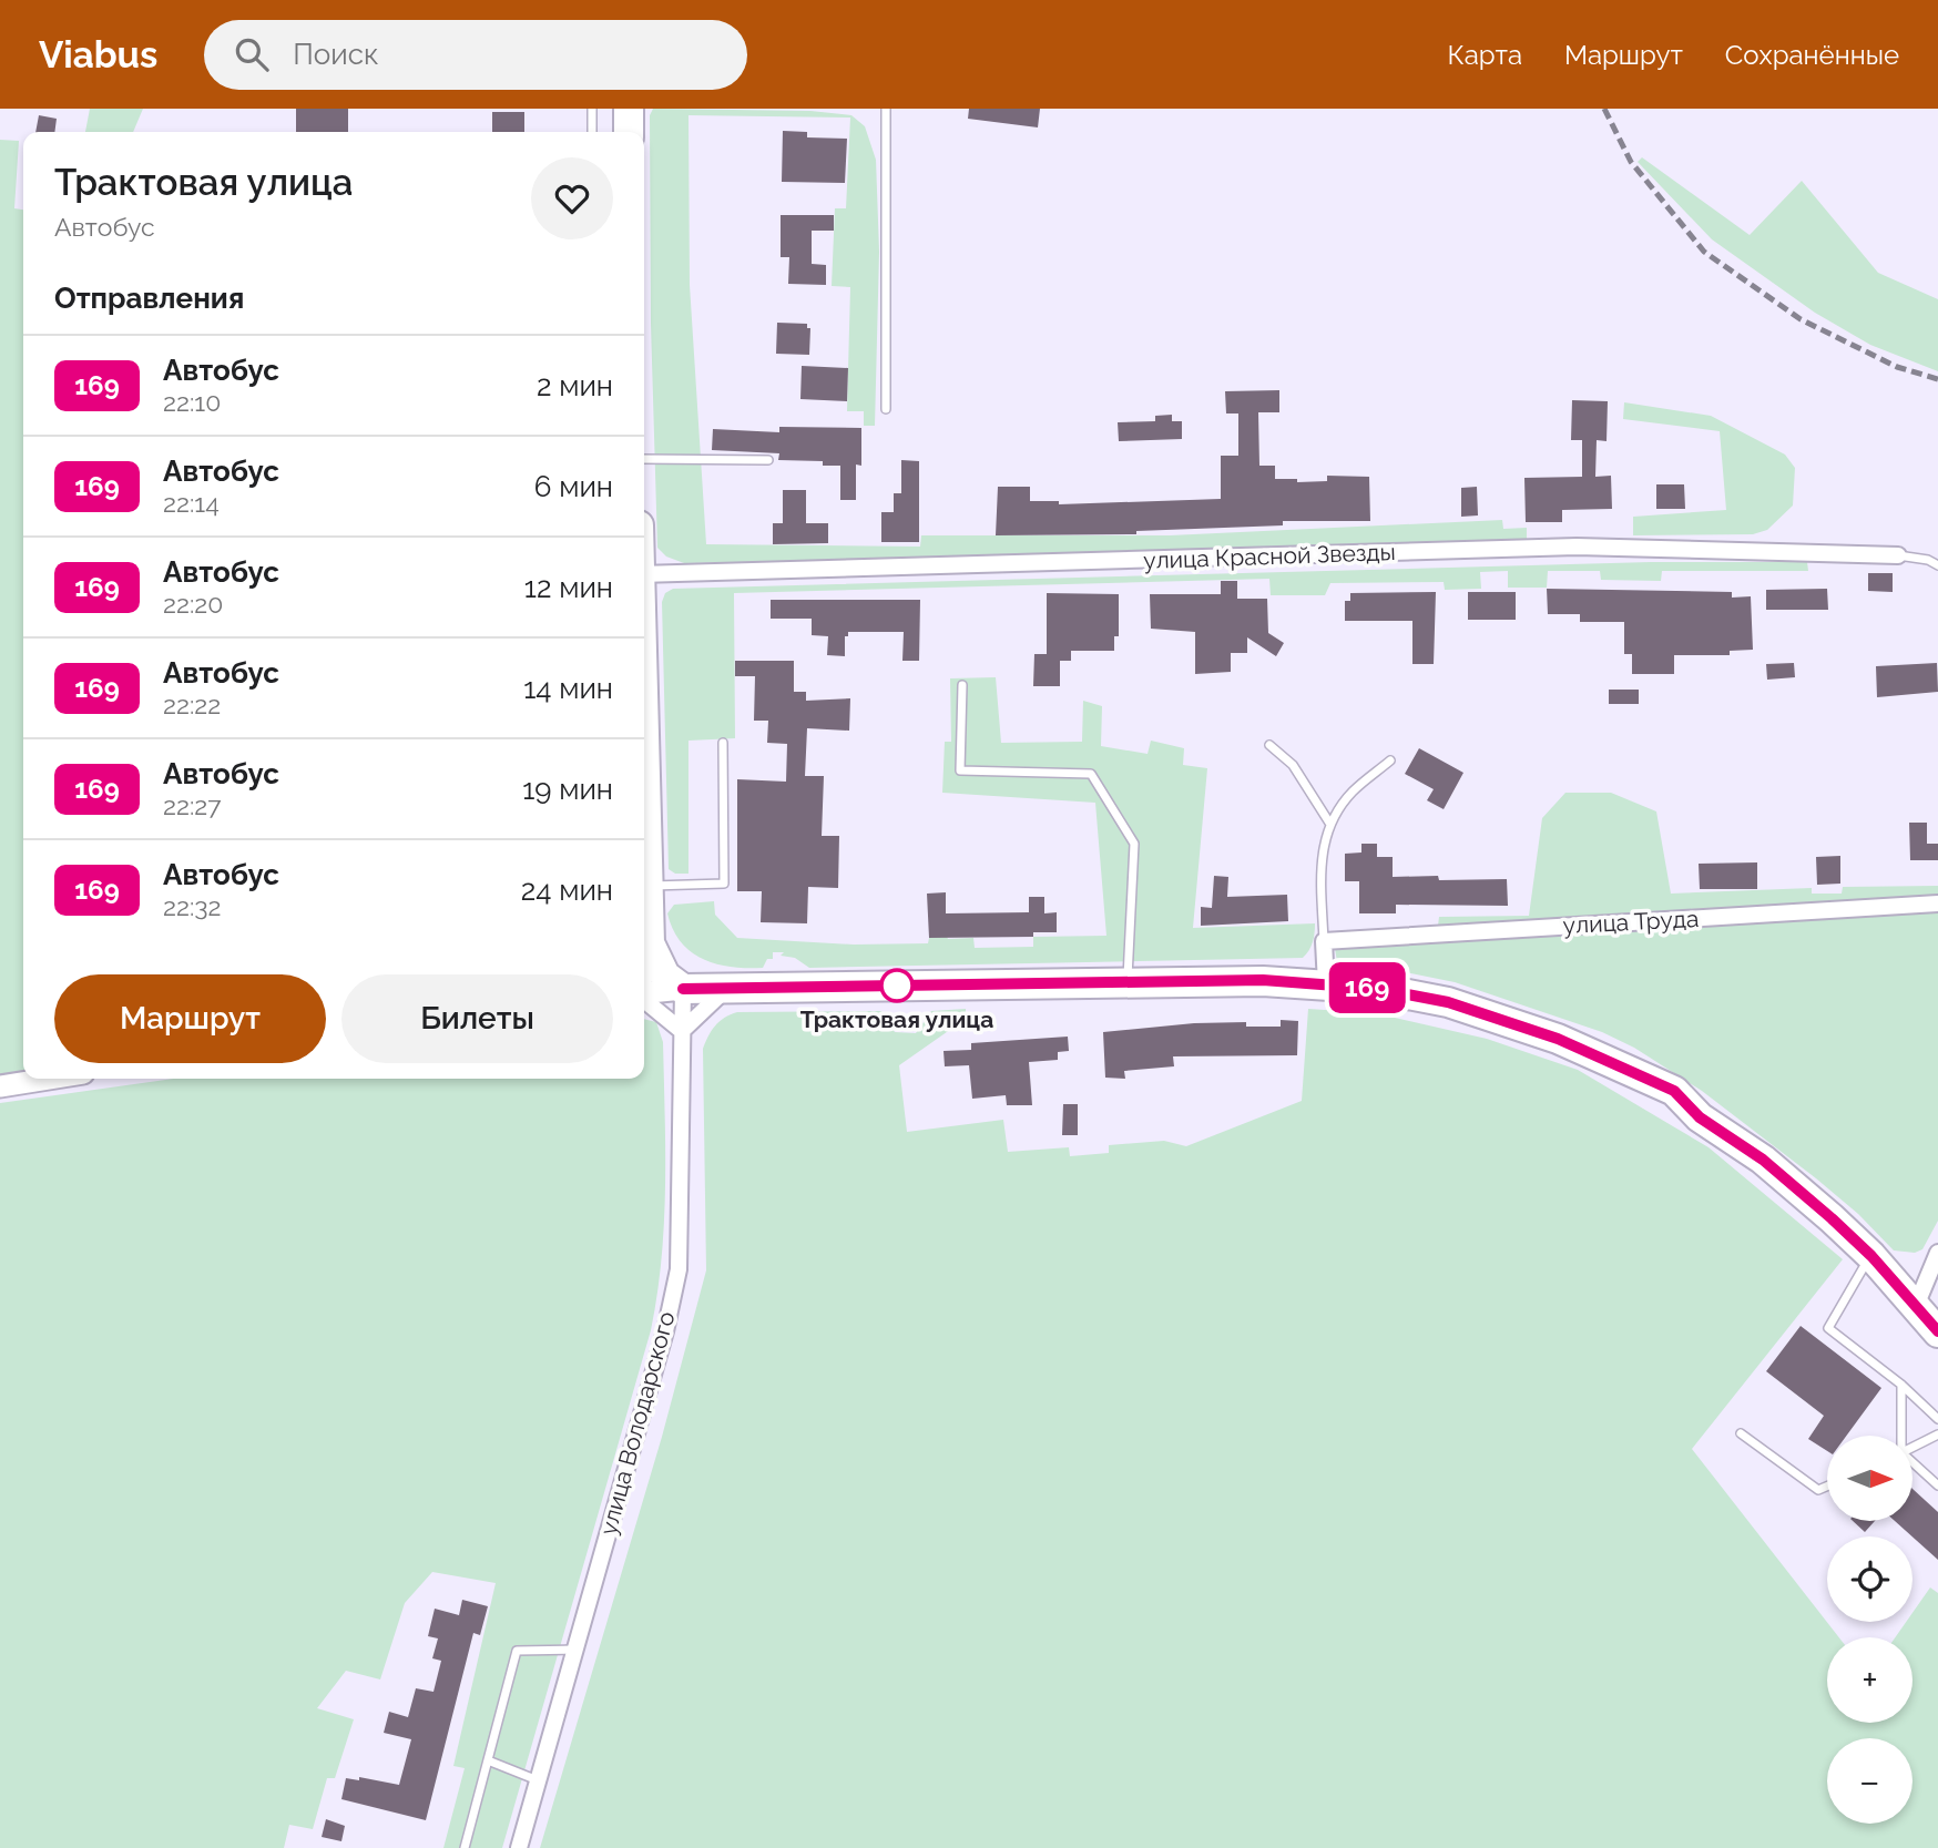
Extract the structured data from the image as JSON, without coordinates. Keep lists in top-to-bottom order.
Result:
{
  "streets": {
    "street": ["улица Красной Звезды", "улица Труда", "улица Володарского"]
  },
  "places": ["Трактовая улица"],
  "lines": ["bus line 169"],
  "north": "right",
  "page": {
    "header": "Viabus",
    "search": "Поиск",
    "nav": ["Карта", "Маршрут", "Сохранённые"],
    "on_map": "169",
    "heading": [
      ["Трактовая улица", "Автобус"],
      "Отправления"
    ],
    "list": [
      {
        "mark": "169",
        "name": "Автобус",
        "note": "22:10",
        "value": "2 мин"
      },
      {
        "mark": "169",
        "name": "Автобус",
        "note": "22:14",
        "value": "6 мин"
      },
      {
        "mark": "169",
        "name": "Автобус",
        "note": "22:20",
        "value": "12 мин"
      },
      {
        "mark": "169",
        "name": "Автобус",
        "note": "22:22",
        "value": "14 мин"
      },
      {
        "mark": "169",
        "name": "Автобус",
        "note": "22:27",
        "value": "19 мин"
      },
      {
        "mark": "169",
        "name": "Автобус",
        "note": "22:32",
        "value": "24 мин"
      }
    ],
    "buttons": ["Маршрут", "Билеты"],
    "map_buttons": ["+", "−"]
  }
}
